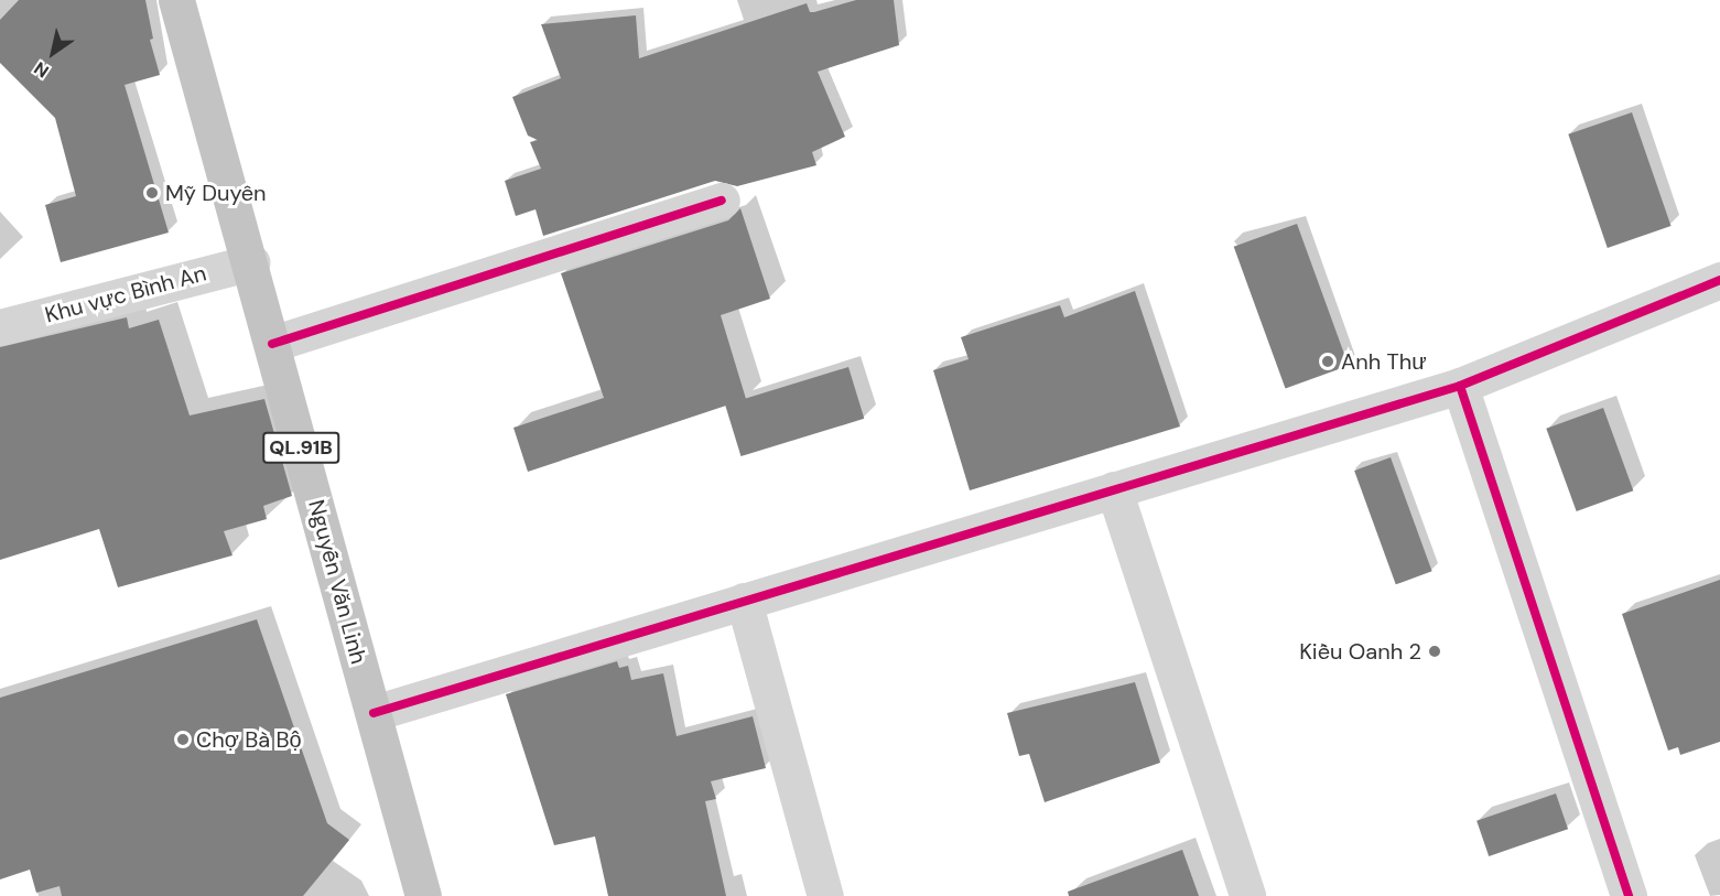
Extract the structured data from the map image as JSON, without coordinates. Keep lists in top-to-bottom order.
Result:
{
  "streets": {
    "highway": ["QL.91B", "Nguyễn Văn Linh"],
    "street": ["Khu vực Bình An"]
  },
  "crossings": [
    ["Khu vực Bình An", "Nguyễn Văn Linh"]
  ],
  "places": [
    "Mỹ Duyên",
    "Anh Thư",
    "Kiều Oanh 2",
    "Chợ Bà Bộ"
  ],
  "north": "bottom left"
}
